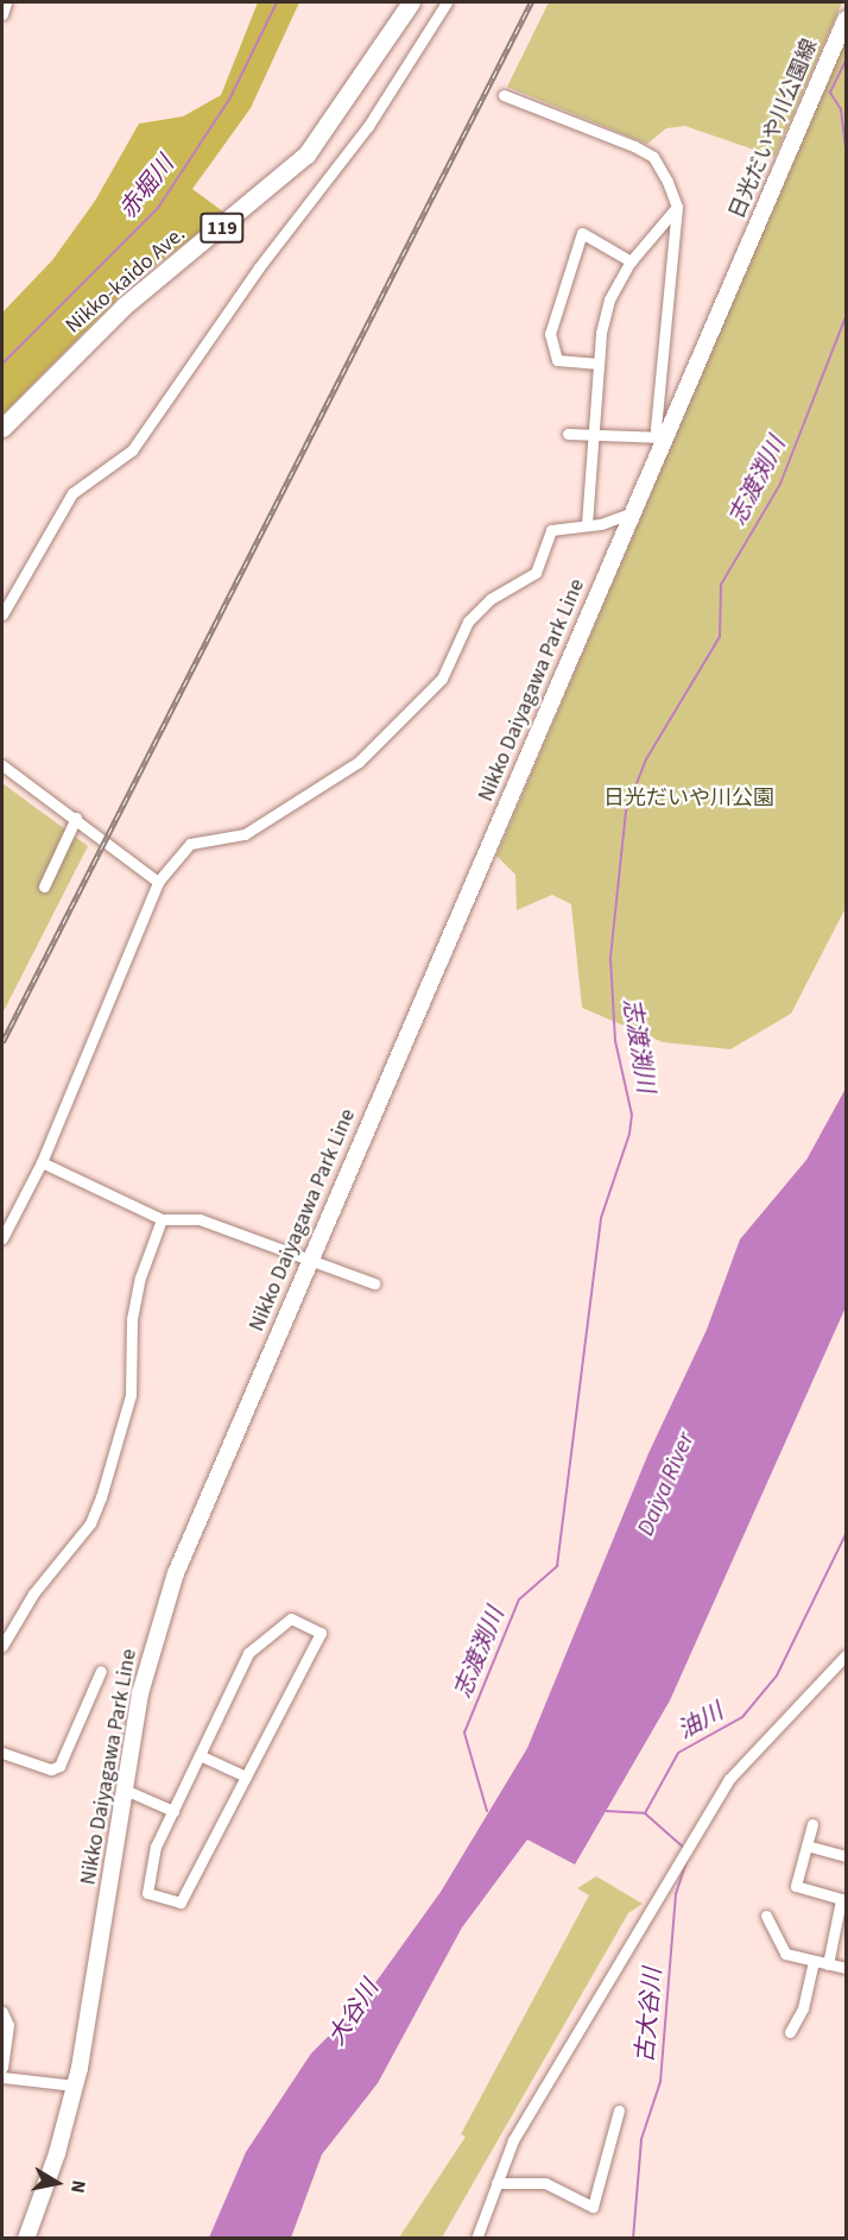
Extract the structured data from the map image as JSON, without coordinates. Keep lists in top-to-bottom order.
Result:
{
  "streets": {
    "highway": ["119", "Nikko-kaido Ave."],
    "main road": ["Nikko Daiyagawa Park Line"]
  },
  "water": [
    "赤堀川",
    "志渡渕川",
    "Daiya River",
    "油川",
    "大谷川",
    "古大谷川"
  ],
  "parks": ["日光だいや川公園"],
  "north": "right"
}
